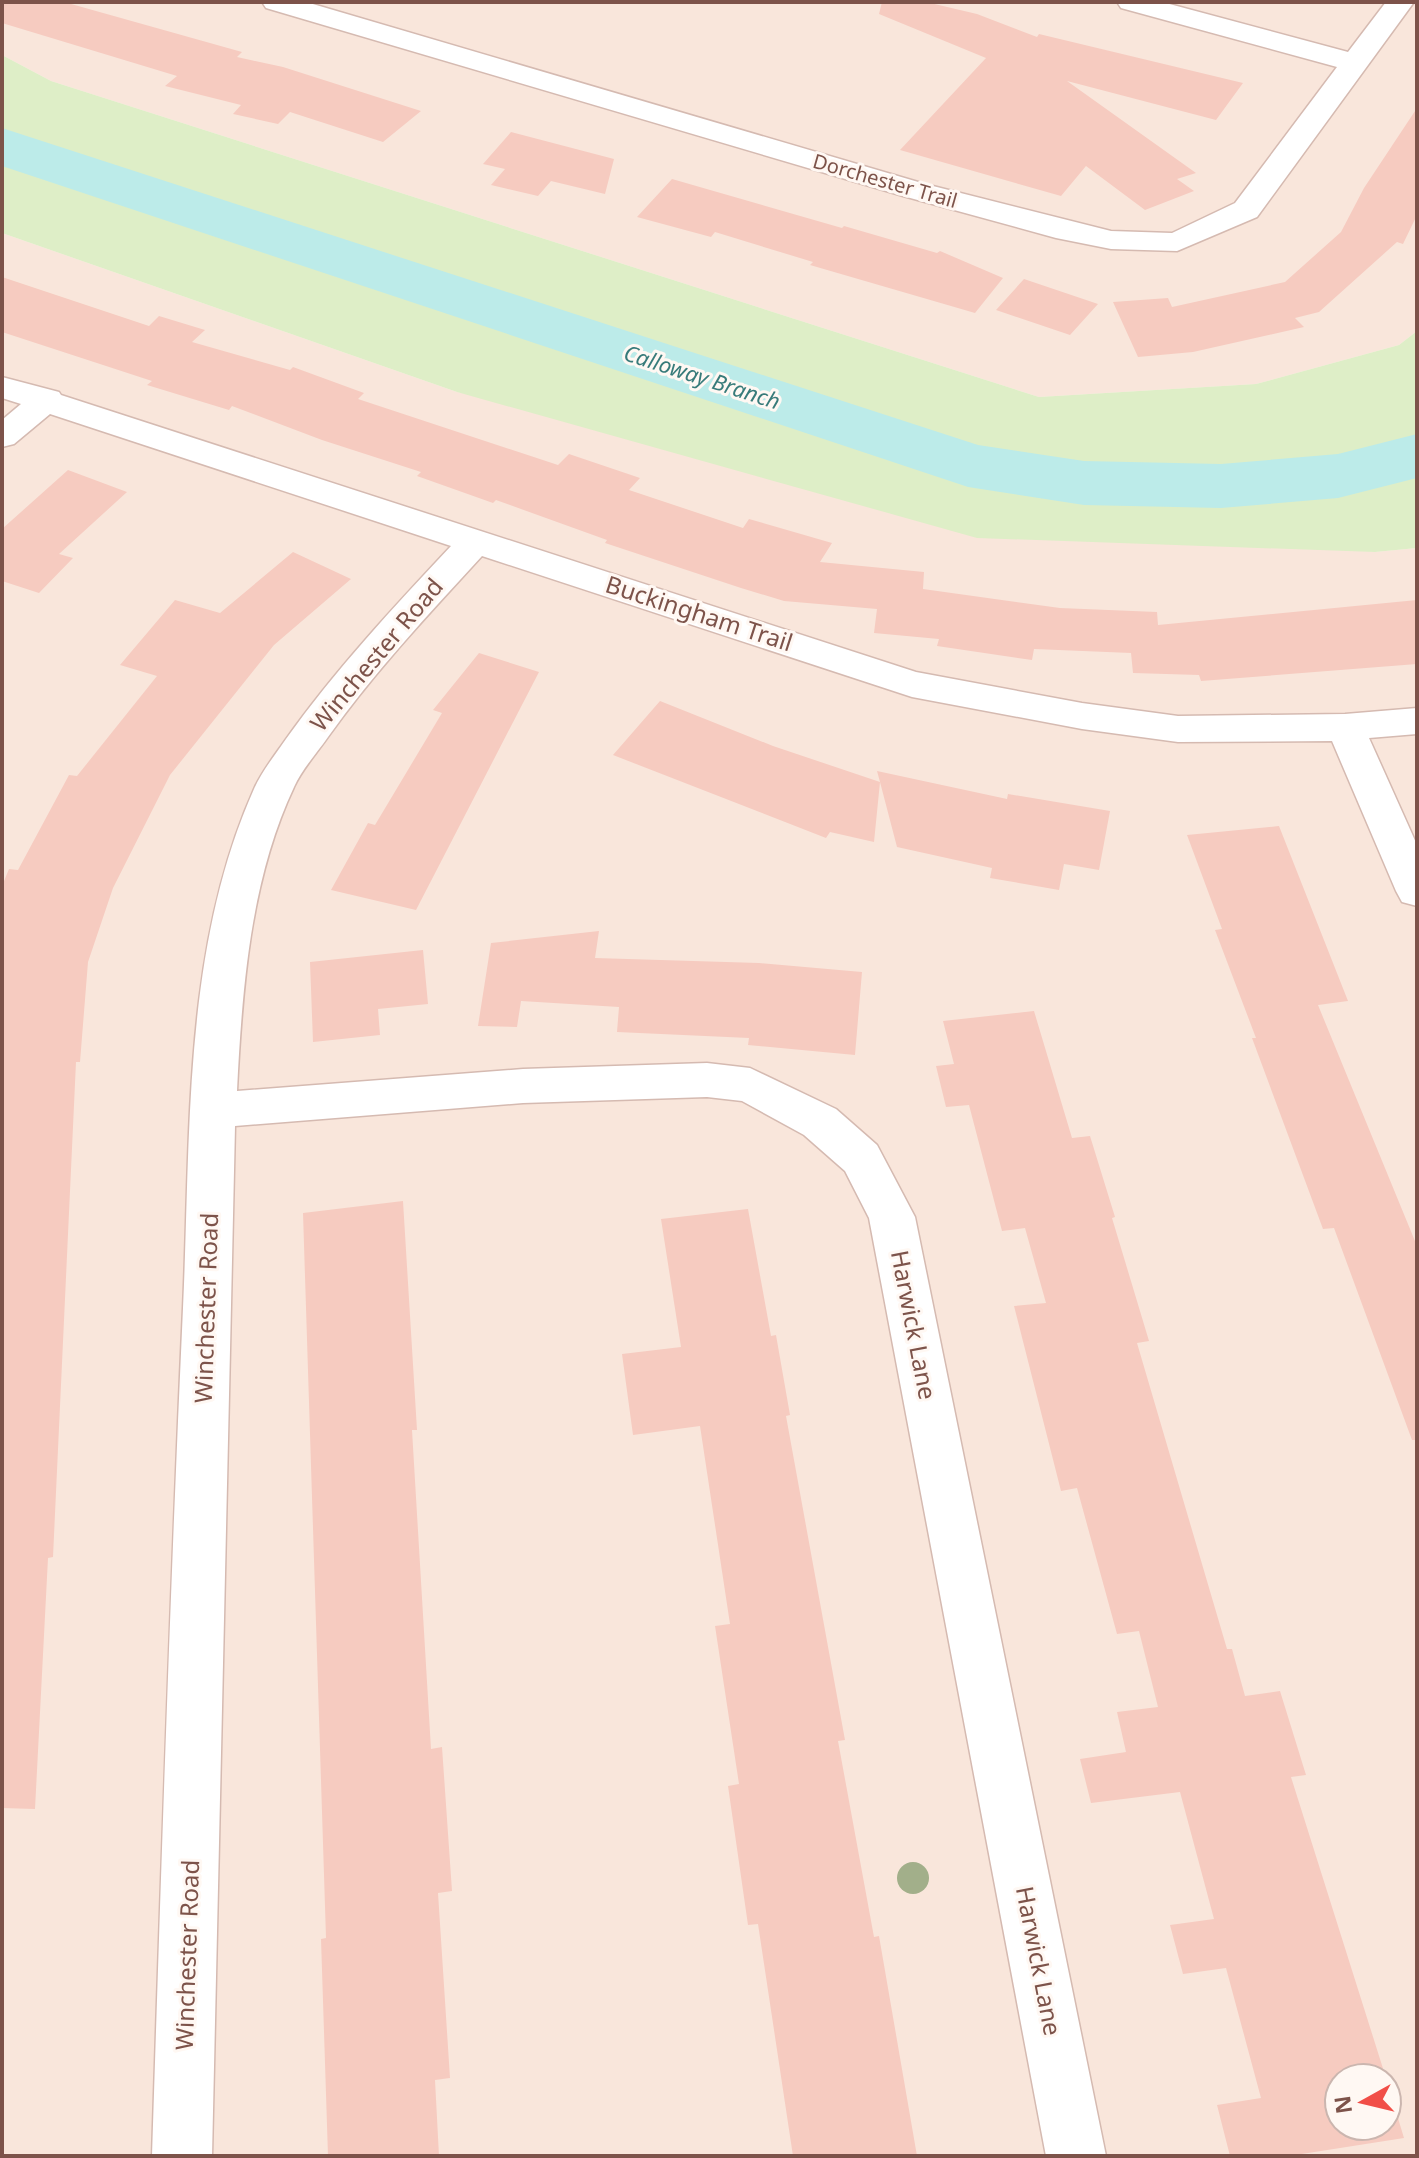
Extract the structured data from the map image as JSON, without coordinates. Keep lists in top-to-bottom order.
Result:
{
  "streets": {
    "street": [
      "Dorchester Trail",
      "Buckingham Trail",
      "Winchester Road",
      "Harwick Lane"
    ]
  },
  "crossings": [
    ["Buckingham Trail", "Winchester Road"],
    ["Winchester Road", "Harwick Lane"]
  ],
  "water": ["Calloway Branch"],
  "north": "left"
}
